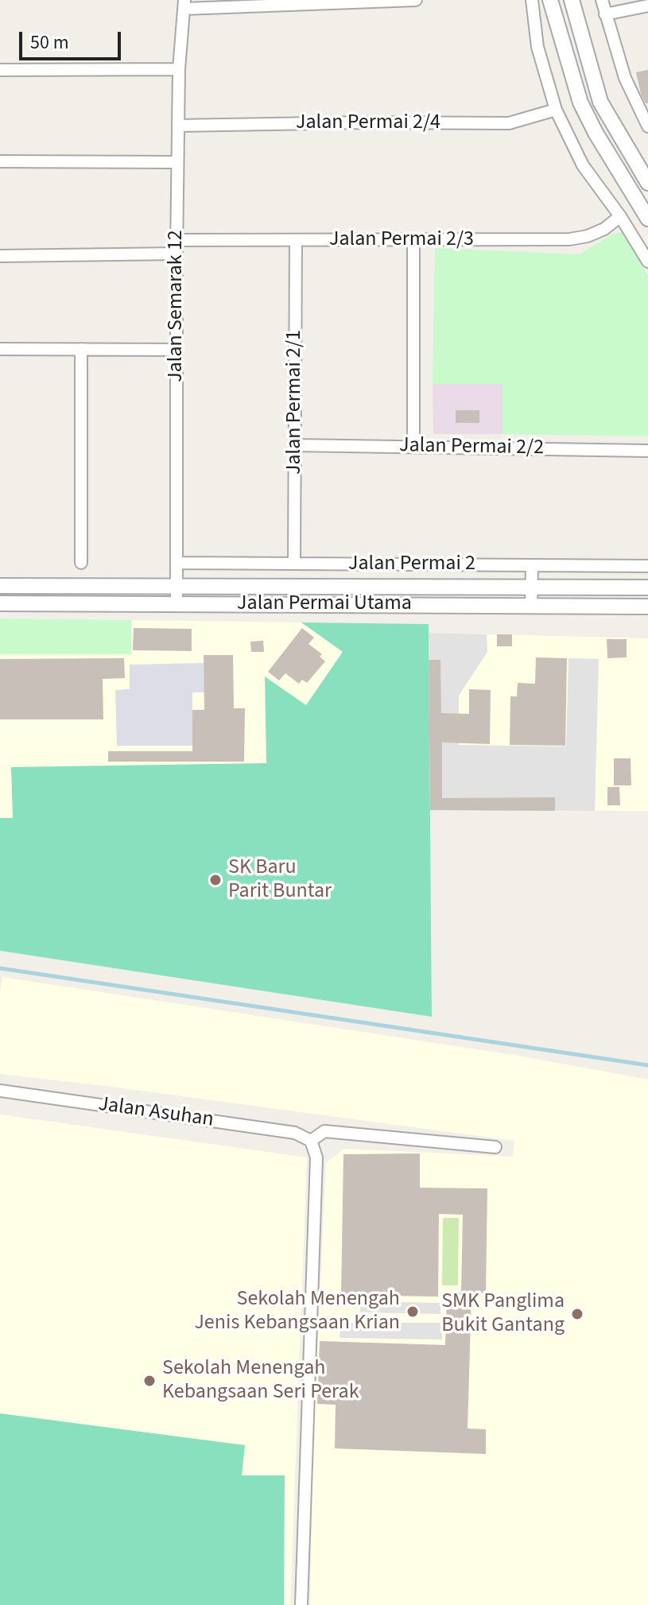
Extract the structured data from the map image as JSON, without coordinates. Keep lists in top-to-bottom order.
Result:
{
  "streets": {
    "street": [
      "Jalan Permai 2/4",
      "Jalan Permai 2/3",
      "Jalan Semarak 12",
      "Jalan Permai 2/1",
      "Jalan Permai 2/2",
      "Jalan Permai 2",
      "Jalan Permai Utama",
      "Jalan Asuhan"
    ]
  },
  "crossings": [
    ["Jalan Permai 2/4", "Jalan Semarak 12"],
    ["Jalan Permai 2/3", "Jalan Semarak 12"],
    ["Jalan Permai 2/3", "Jalan Permai 2/1"],
    ["Jalan Semarak 12", "Jalan Permai 2"],
    ["Jalan Semarak 12", "Jalan Permai Utama"],
    ["Jalan Permai 2/1", "Jalan Permai 2/2"],
    ["Jalan Permai 2/1", "Jalan Permai 2"]
  ],
  "places": [
    "SK Baru Parit Buntar",
    "Sekolah Menengah Jenis Kebangsaan Krian",
    "SMK Panglima Bukit Gantang",
    "Sekolah Menengah Kebangsaan Seri Perak"
  ],
  "scale_bar": "50 m"
}
